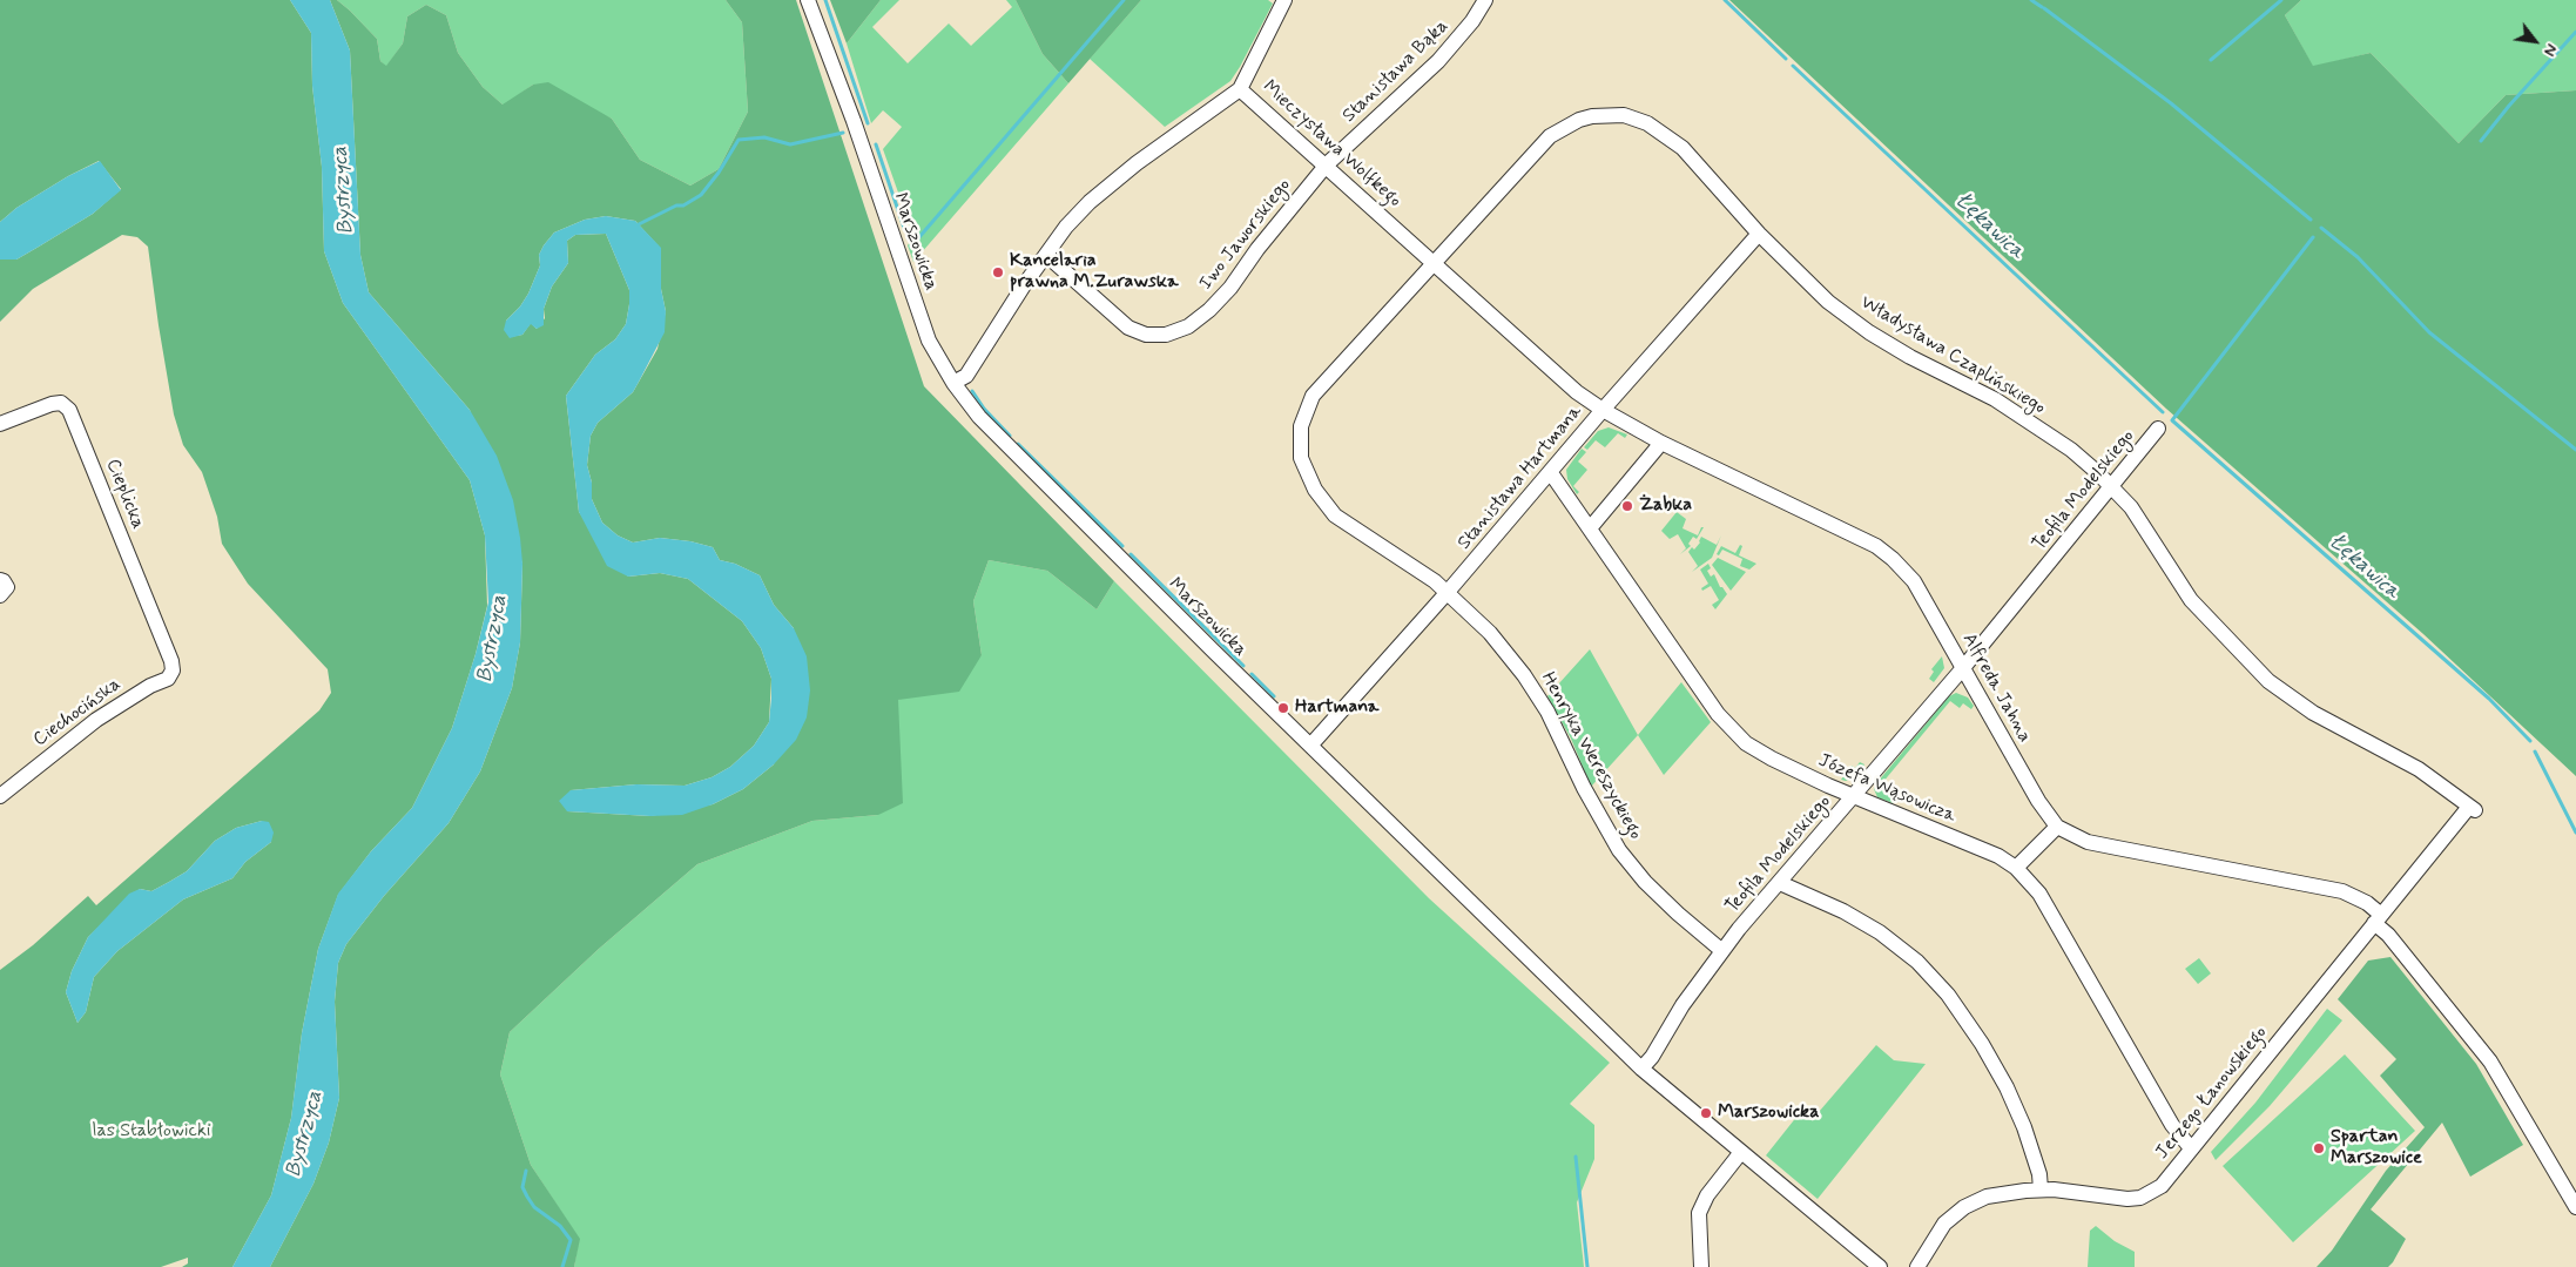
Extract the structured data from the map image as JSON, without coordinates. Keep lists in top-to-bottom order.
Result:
{
  "streets": {
    "street": [
      "Stanisława Bąka",
      "Mieczysława Wolfkego",
      "Iwo Jaworskiego",
      "Marszowicka",
      "Władysława Czaplińskiego",
      "Stanisława Hartmana",
      "Teofila Modelskiego",
      "Cieplicka",
      "Alfreda Jahna",
      "Ciechocińska",
      "Henryka Wereszyckiego",
      "Józefa Wąsowicza",
      "Jerzego Łanowskiego"
    ]
  },
  "crossings": [
    ["Stanisława Bąka", "Mieczysława Wolfkego"],
    ["Stanisława Bąka", "Iwo Jaworskiego"],
    ["Mieczysława Wolfkego", "Iwo Jaworskiego"],
    ["Mieczysława Wolfkego", "Marszowicka"],
    ["Mieczysława Wolfkego", "Władysława Czaplińskiego"],
    ["Mieczysława Wolfkego", "Stanisława Hartmana"],
    ["Mieczysława Wolfkego", "Alfreda Jahna"],
    ["Mieczysława Wolfkego", "Henryka Wereszyckiego"],
    ["Marszowicka", "Stanisława Hartmana"],
    ["Marszowicka", "Teofila Modelskiego"],
    ["Władysława Czaplińskiego", "Stanisława Hartmana"],
    ["Władysława Czaplińskiego", "Teofila Modelskiego"],
    ["Władysława Czaplińskiego", "Henryka Wereszyckiego"],
    ["Władysława Czaplińskiego", "Jerzego Łanowskiego"],
    ["Stanisława Hartmana", "Alfreda Jahna"],
    ["Stanisława Hartmana", "Henryka Wereszyckiego"],
    ["Stanisława Hartmana", "Józefa Wąsowicza"],
    ["Teofila Modelskiego", "Alfreda Jahna"],
    ["Teofila Modelskiego", "Henryka Wereszyckiego"],
    ["Teofila Modelskiego", "Józefa Wąsowicza"],
    ["Cieplicka", "Ciechocińska"],
    ["Alfreda Jahna", "Jerzego Łanowskiego"],
    ["Józefa Wąsowicza", "Jerzego Łanowskiego"]
  ],
  "water": ["Bystrzyca", "Łękawica"],
  "parks": ["las Stabłowicki"],
  "places": [
    "Kancelaria prawna M.Zurawska",
    "Żabka",
    "Hartmana",
    "Marszowicka",
    "Spartan Marszowice"
  ],
  "north": "bottom right"
}
